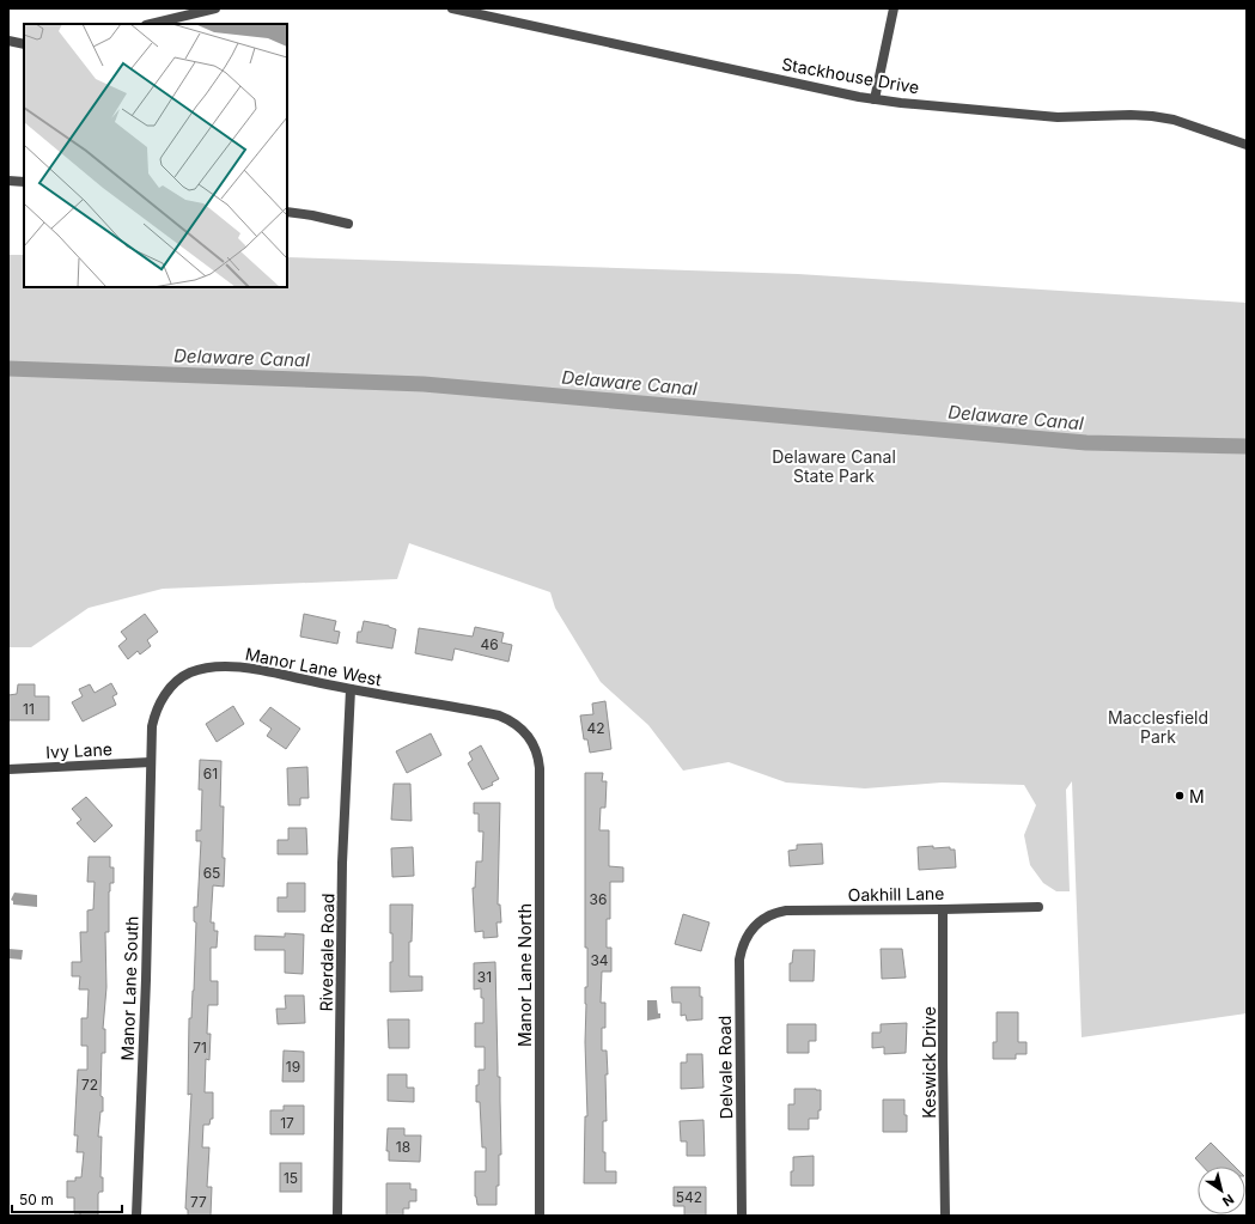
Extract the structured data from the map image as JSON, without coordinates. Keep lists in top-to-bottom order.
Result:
{
  "streets": {
    "street": [
      "Stackhouse Drive",
      "Manor Lane West",
      "Ivy Lane",
      "Oakhill Lane",
      "Riverdale Road",
      "Manor Lane North",
      "Manor Lane South",
      "Keswick Drive",
      "Delvale Road"
    ]
  },
  "crossings": [
    ["Manor Lane West", "Ivy Lane"],
    ["Manor Lane West", "Riverdale Road"],
    ["Manor Lane West", "Manor Lane North"],
    ["Manor Lane West", "Manor Lane South"],
    ["Ivy Lane", "Manor Lane South"],
    ["Oakhill Lane", "Keswick Drive"],
    ["Oakhill Lane", "Delvale Road"]
  ],
  "water": ["Delaware Canal"],
  "parks": ["Delaware Canal State Park", "Macclesfield Park"],
  "places": ["M"],
  "house_numbers": [
    "46",
    "11",
    "42",
    "61",
    "65",
    "36",
    "34",
    "31",
    "71",
    "19",
    "72",
    "17",
    "18",
    "15",
    "542",
    "77"
  ],
  "scale_bar": "50 m",
  "north": "bottom right"
}
